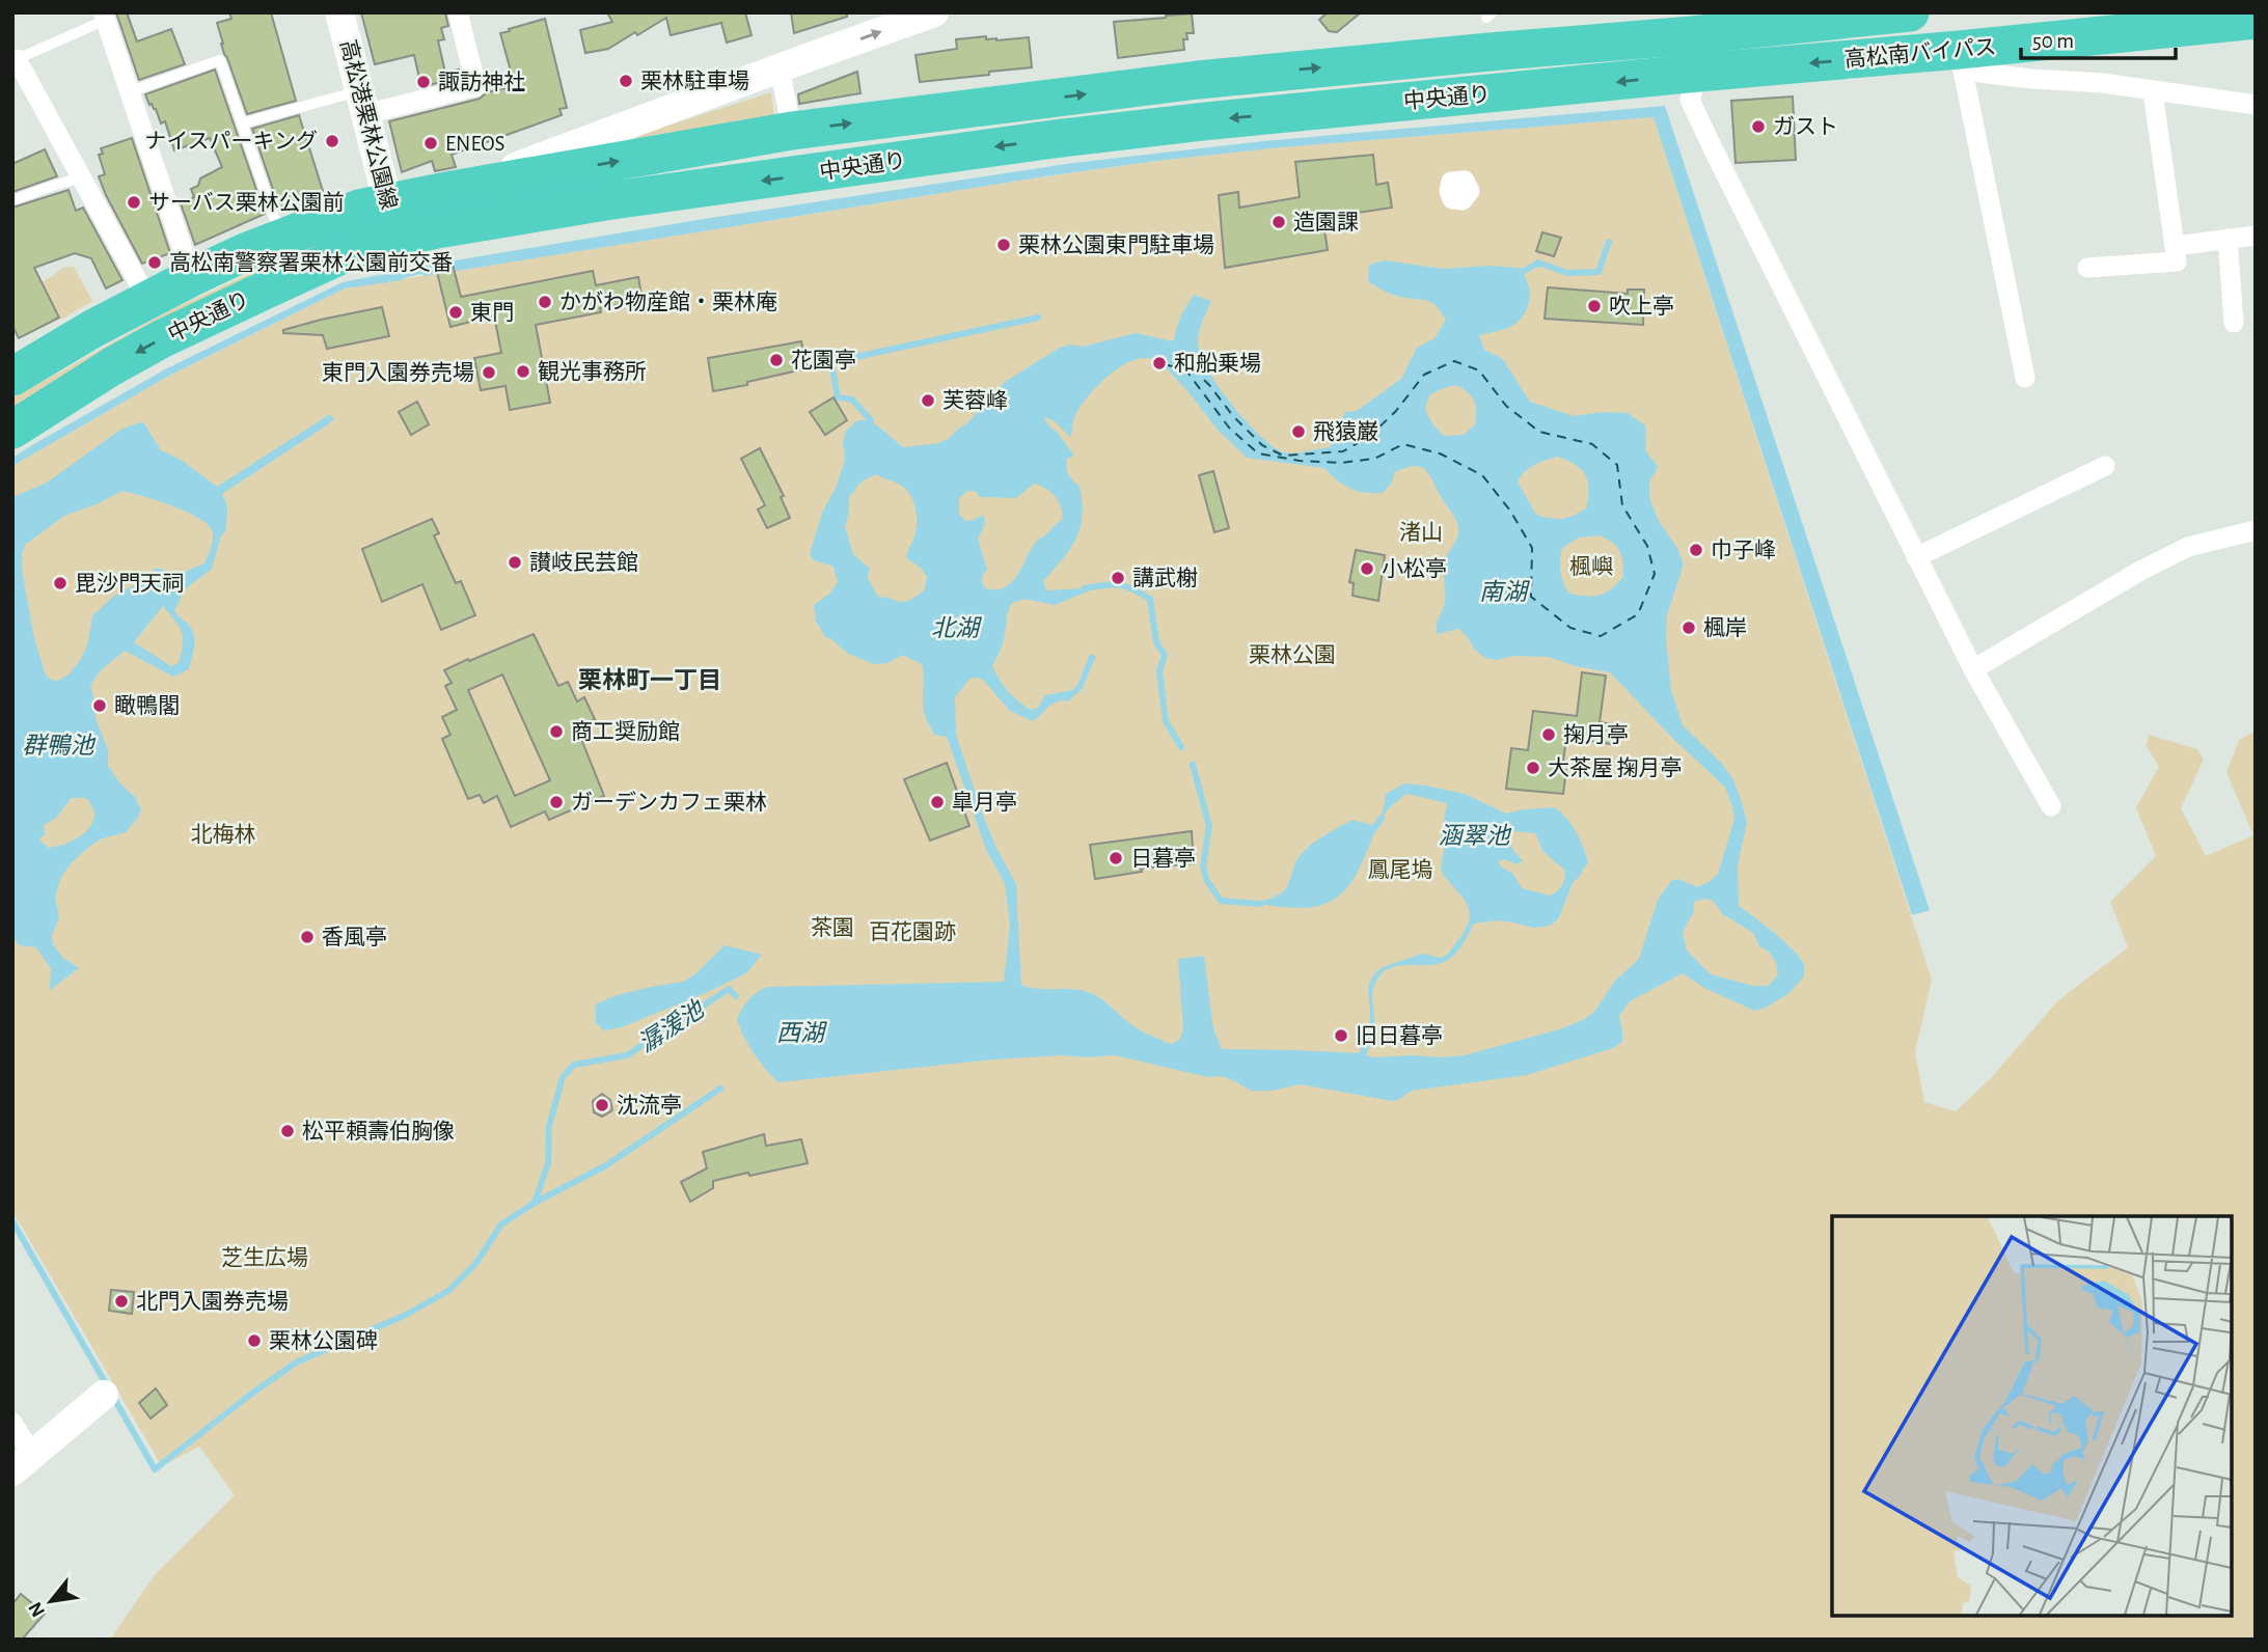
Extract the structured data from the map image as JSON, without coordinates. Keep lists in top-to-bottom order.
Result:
{
  "streets": {
    "highway": ["高松南バイパス", "中央通り"],
    "street": ["高松港栗林公園線"]
  },
  "crossings": [
    ["高松南バイパス", "中央通り"],
    ["中央通り", "高松港栗林公園線"]
  ],
  "districts": ["栗林町一丁目"],
  "water": [
    "南湖",
    "北湖",
    "群鴨池",
    "涵翠池",
    "潺湲池",
    "西湖"
  ],
  "parks": [
    "渚山",
    "楓嶼",
    "栗林公園",
    "北梅林",
    "鳳尾塢",
    "茶園",
    "百花園跡",
    "芝生広場"
  ],
  "places": [
    "栗林駐車場",
    "諏訪神社",
    "ガスト",
    "ナイスパーキング",
    "ENEOS",
    "サーバス栗林公園前",
    "造園課",
    "栗林公園東門駐車場",
    "高松南警察署栗林公園前交番",
    "かがわ物産館・栗林庵",
    "吹上亭",
    "東門",
    "花園亭",
    "和船乗場",
    "観光事務所",
    "東門入園券売場",
    "芙蓉峰",
    "飛猿巌",
    "巾子峰",
    "讃岐民芸館",
    "小松亭",
    "講武榭",
    "毘沙門天祠",
    "楓岸",
    "瞰鴨閣",
    "商工奨励館",
    "掬月亭",
    "大茶屋 掬月亭",
    "ガーデンカフェ栗林",
    "皐月亭",
    "日暮亭",
    "香風亭",
    "旧日暮亭",
    "沈流亭",
    "松平頼壽伯胸像",
    "北門入園券売場",
    "栗林公園碑"
  ],
  "scale_bar": "50 m",
  "north": "bottom left"
}
